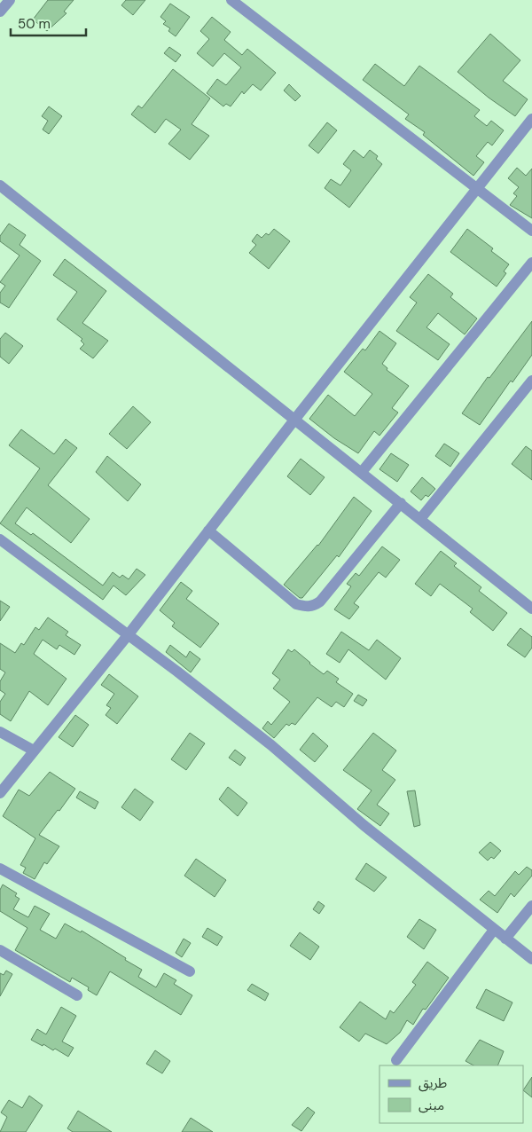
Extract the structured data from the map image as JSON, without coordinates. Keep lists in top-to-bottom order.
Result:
{
  "legend": ["طريق", "مبنى"],
  "scale_bar": "50 m"
}
